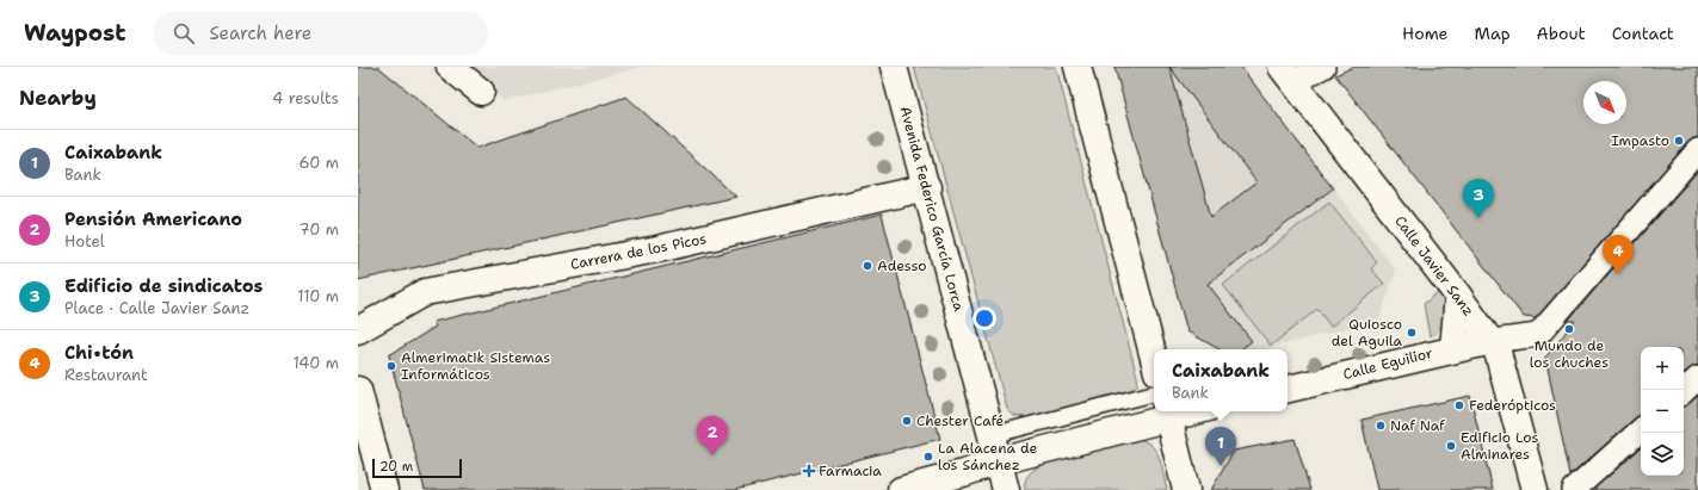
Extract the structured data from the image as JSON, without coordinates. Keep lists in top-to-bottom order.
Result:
{
  "streets": {
    "street": [
      "Avenida Federico García Lorca",
      "Carrera de los Picos",
      "Calle Javier Sanz",
      "Calle Eguilior"
    ]
  },
  "crossings": [
    ["Avenida Federico García Lorca", "Carrera de los Picos"],
    ["Calle Javier Sanz", "Calle Eguilior"]
  ],
  "places": {
    "other": [
      "Impasto",
      "Adesso",
      "Mundo de los chuches",
      "Quiosco del Aguila",
      "Almerimatik Sistemas Informáticos",
      "Federópticos",
      "Chester Café",
      "Naf Naf",
      "Edificio Los Alminares",
      "La Alacena de los Sánchez"
    ],
    "health": ["Farmacia"]
  },
  "scale_bar": "20 m",
  "north": "bottom right",
  "page": {
    "header": "Waypost",
    "search": "Search here",
    "nav": [
      "Home",
      "Map",
      "About",
      "Contact"
    ],
    "heading": ["Nearby", "4 results"],
    "list": [
      {
        "mark": "1",
        "name": "Caixabank",
        "note": "Bank",
        "value": "60 m"
      },
      {
        "mark": "2",
        "name": "Pensión Americano",
        "note": "Hotel",
        "value": "70 m"
      },
      {
        "mark": "3",
        "name": "Edificio de sindicatos",
        "note": "Place · Calle Javier Sanz",
        "value": "110 m"
      },
      {
        "mark": "4",
        "name": "Chi•tón",
        "note": "Restaurant",
        "value": "140 m"
      }
    ],
    "pins": [
      "3",
      "4",
      "2",
      "1"
    ],
    "map_buttons": ["+", "−"],
    "popup": ["Caixabank", "Bank"],
    "scale": "20 m"
  }
}
